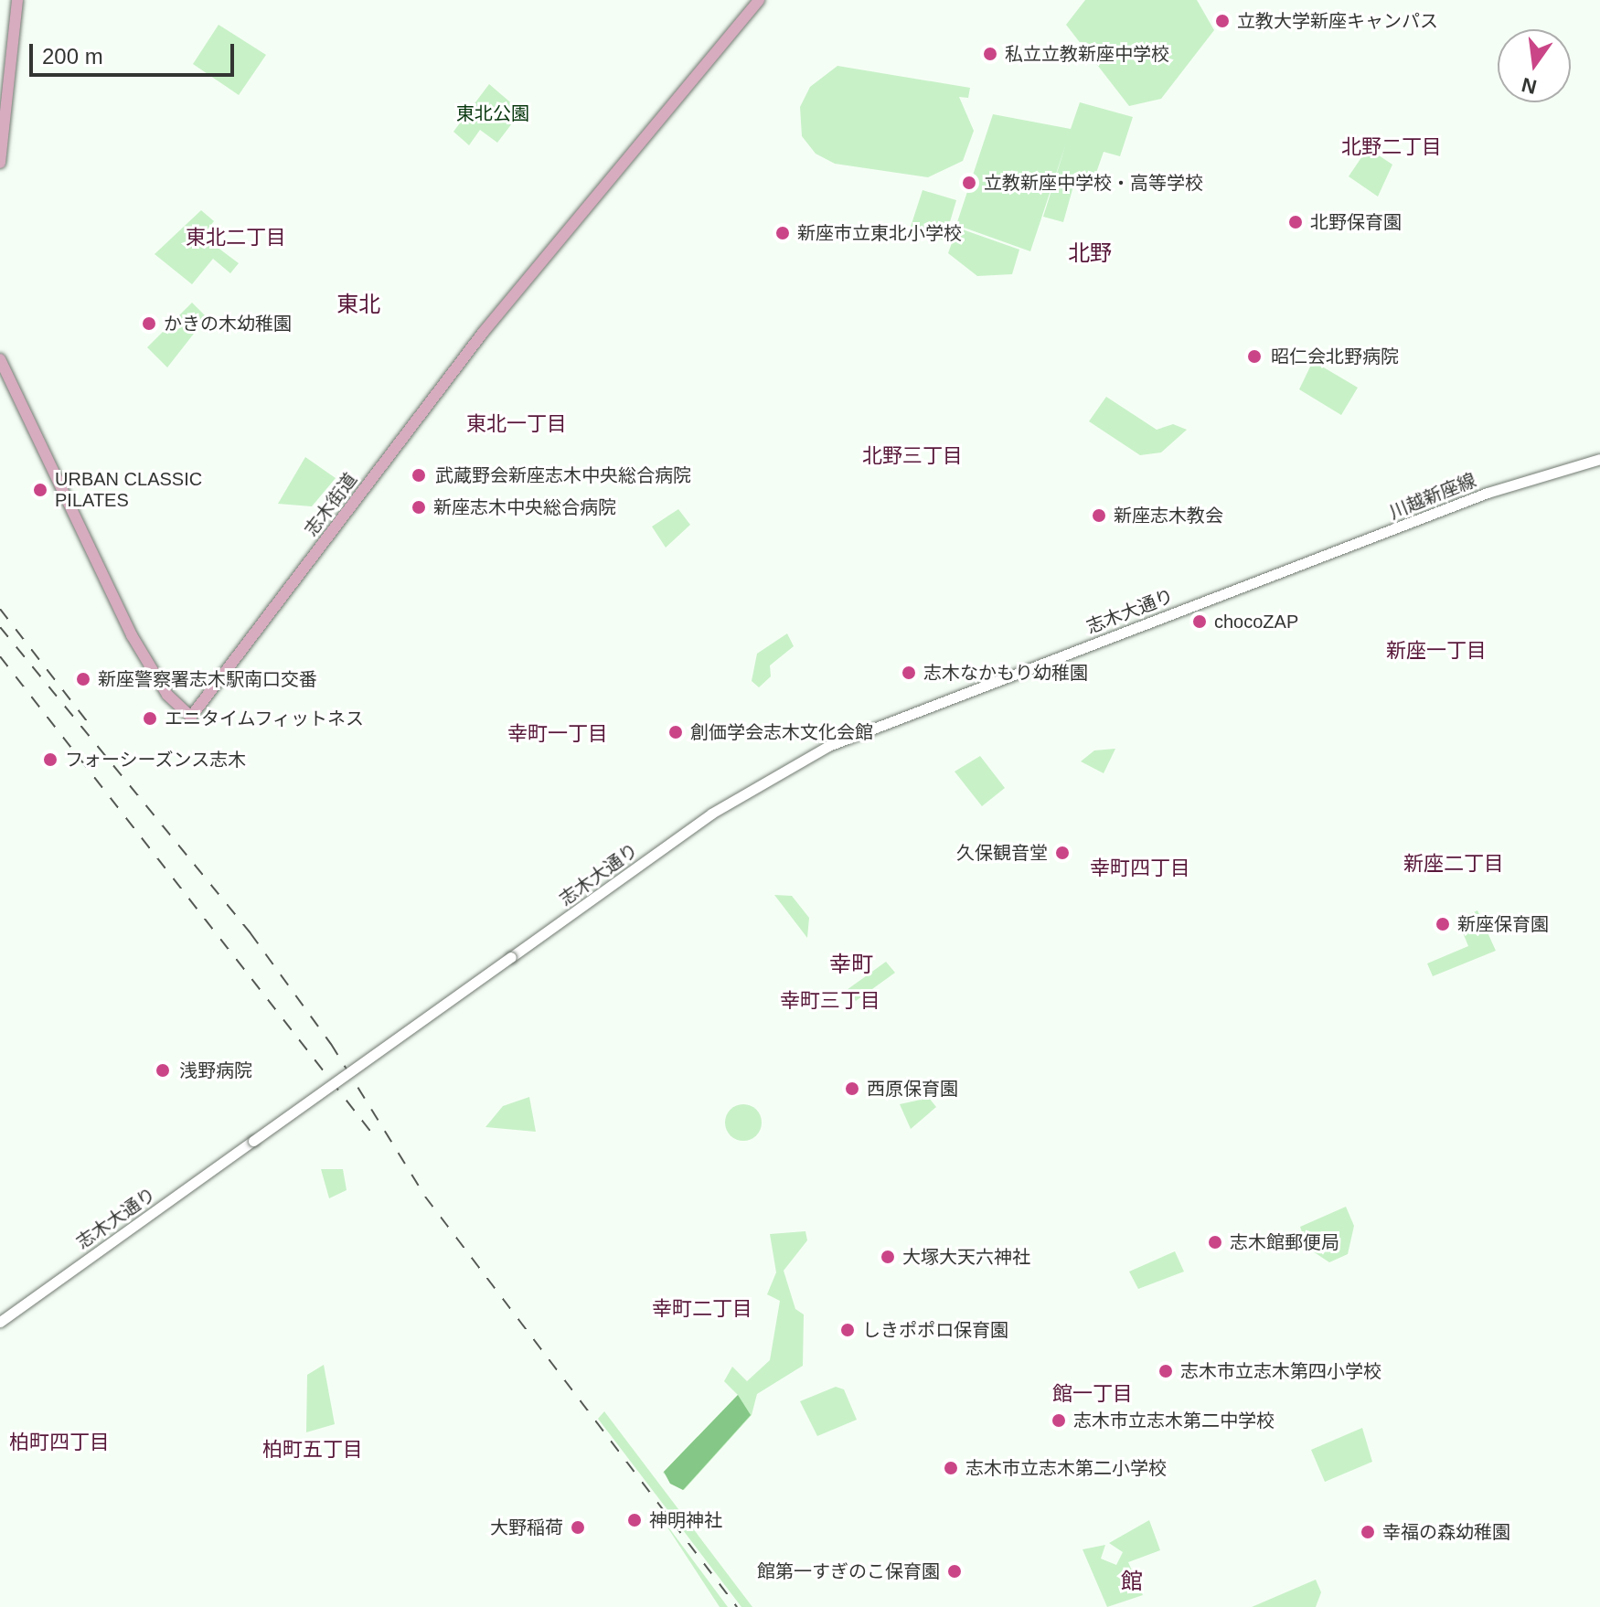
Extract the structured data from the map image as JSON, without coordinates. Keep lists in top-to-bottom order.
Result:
{
  "streets": {
    "main road": ["川越新座線", "志木街道", "志木大通り"]
  },
  "crossings": [
    ["川越新座線", "志木大通り"]
  ],
  "districts": [
    "北野二丁目",
    "東北二丁目",
    "北野",
    "東北",
    "東北一丁目",
    "北野三丁目",
    "新座一丁目",
    "幸町一丁目",
    "新座二丁目",
    "幸町四丁目",
    "幸町",
    "幸町三丁目",
    "幸町二丁目",
    "館一丁目",
    "柏町四丁目",
    "柏町五丁目",
    "館"
  ],
  "parks": ["東北公園"],
  "places": [
    "立教大学新座キャンパス",
    "私立立教新座中学校",
    "立教新座中学校・高等学校",
    "北野保育園",
    "新座市立東北小学校",
    "かきの木幼稚園",
    "昭仁会北野病院",
    "武蔵野会新座志木中央総合病院",
    "URBAN CLASSIC PILATES",
    "新座志木中央総合病院",
    "新座志木教会",
    "chocoZAP",
    "志木なかもり幼稚園",
    "新座警察署志木駅南口交番",
    "エニタイムフィットネス",
    "創価学会志木文化会館",
    "フォーシーズンス志木",
    "久保観音堂",
    "新座保育園",
    "浅野病院",
    "西原保育園",
    "志木館郵便局",
    "大塚大天六神社",
    "しきポポロ保育園",
    "志木市立志木第四小学校",
    "志木市立志木第二中学校",
    "志木市立志木第二小学校",
    "神明神社",
    "大野稲荷",
    "幸福の森幼稚園",
    "館第一すぎのこ保育園"
  ],
  "scale_bar": "200 m",
  "north": "bottom"
}
